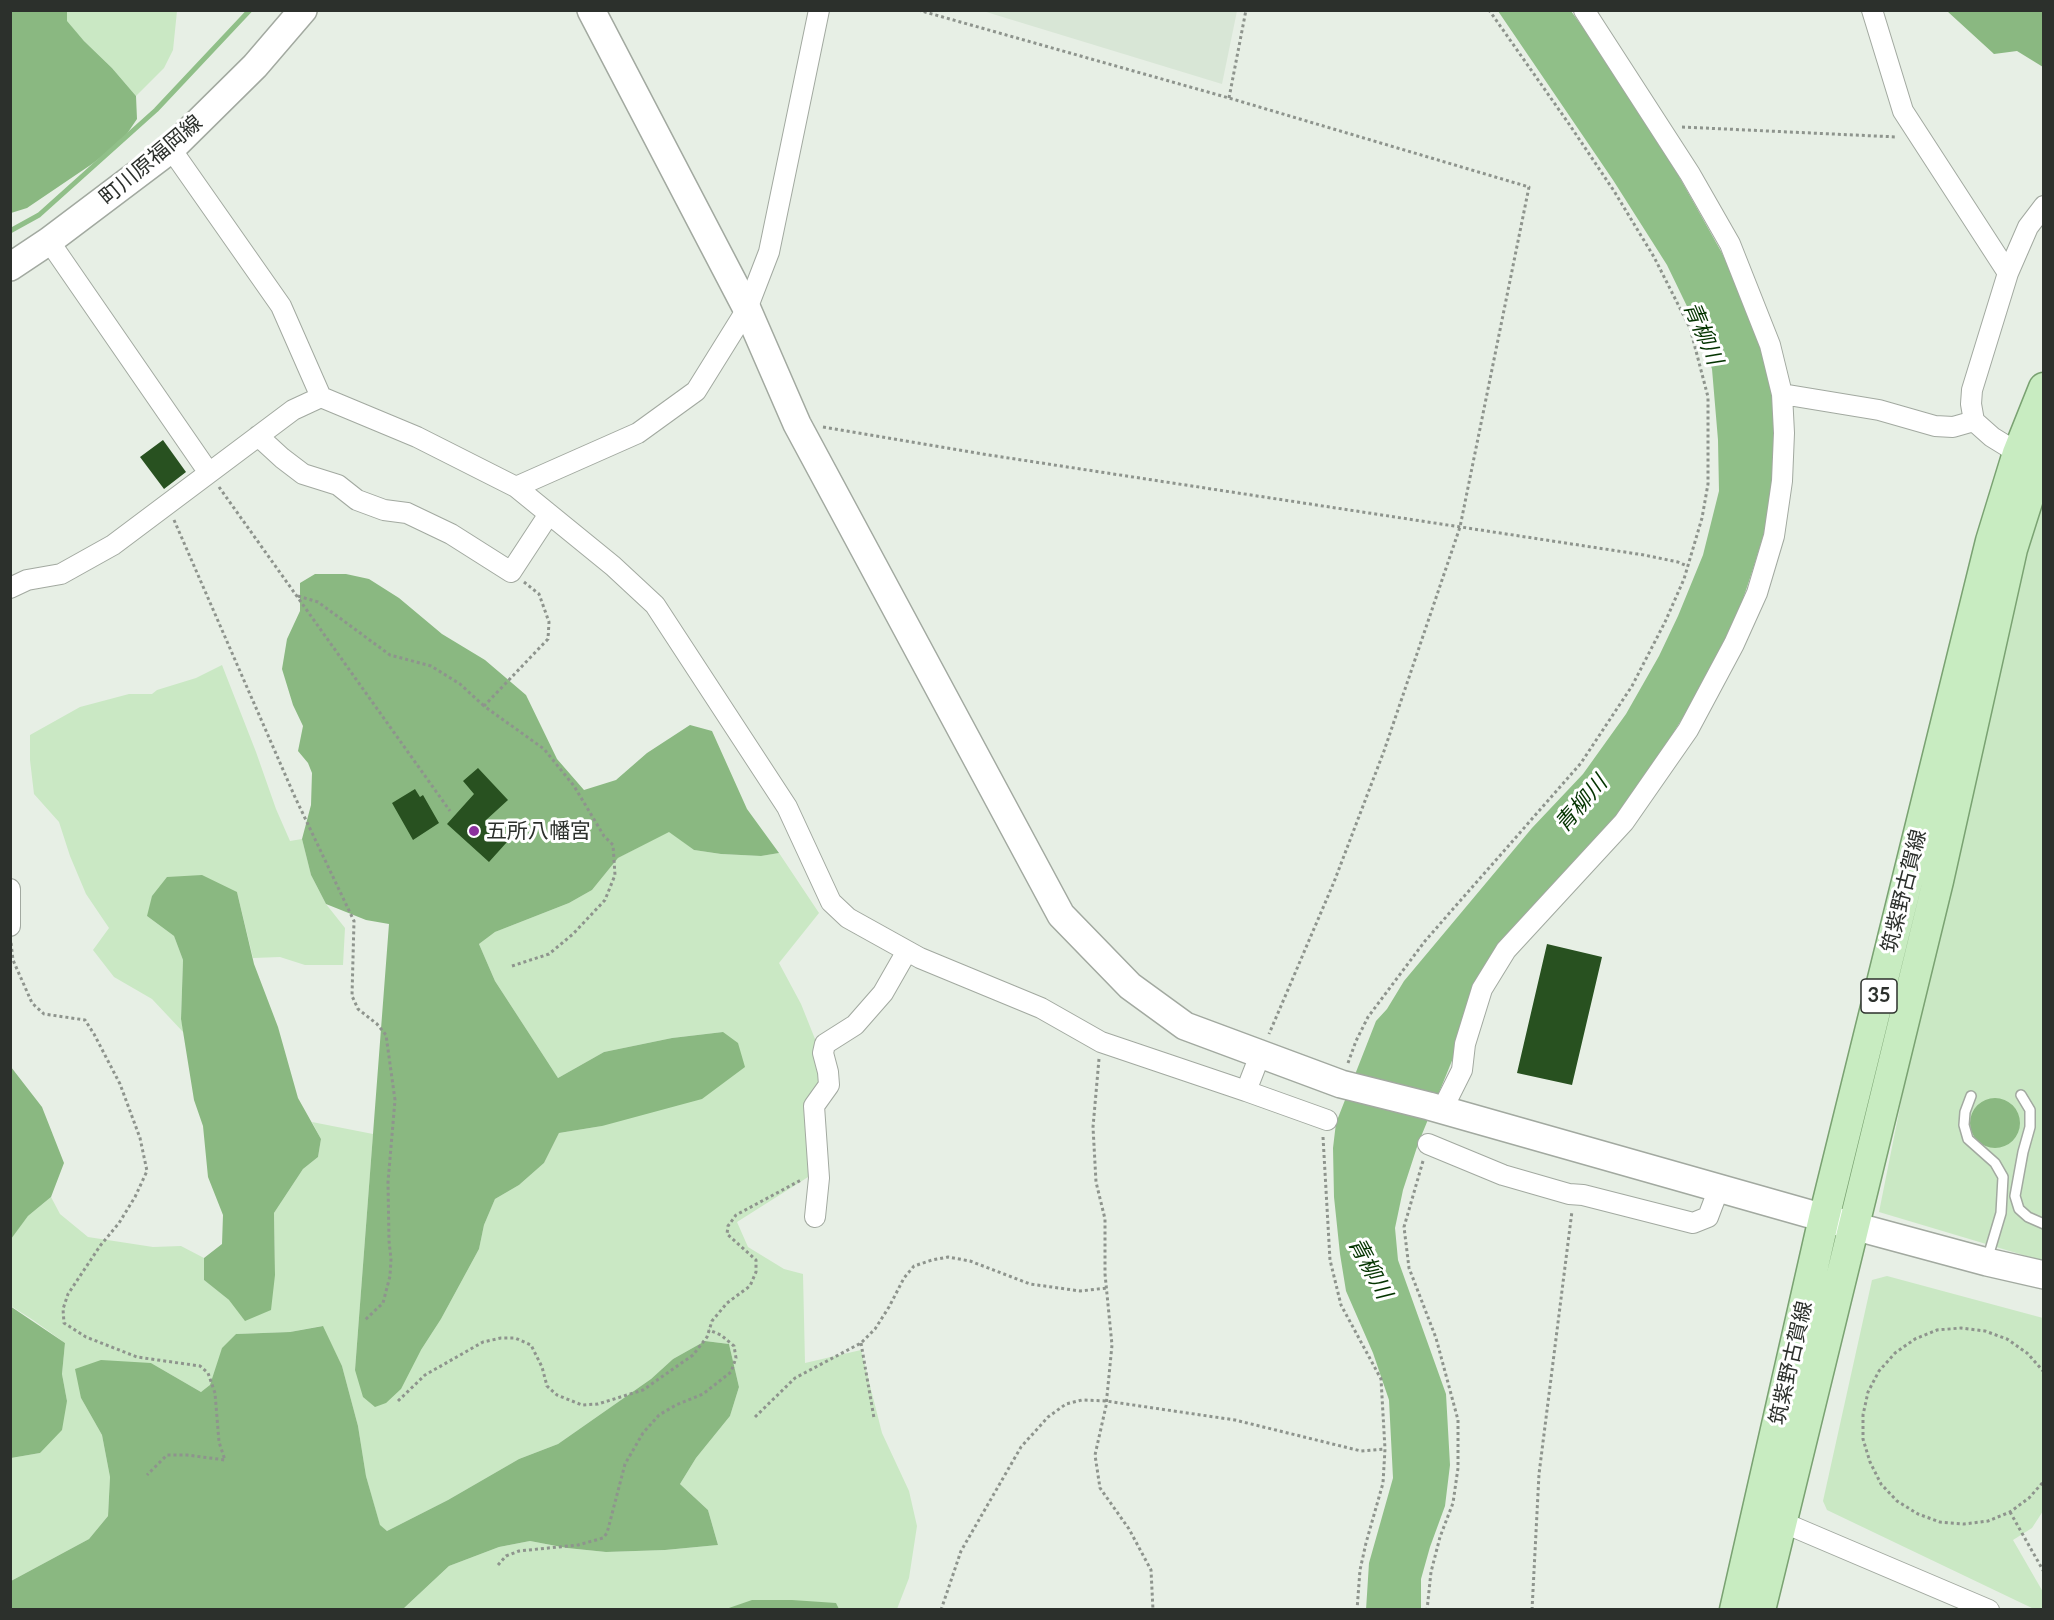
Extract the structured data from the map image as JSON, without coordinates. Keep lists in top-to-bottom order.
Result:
{
  "streets": {
    "main road": ["筑紫野古賀線", "35"],
    "street": ["町川原福岡線"]
  },
  "water": ["青柳川"],
  "places": ["五所八幡宮"]
}
